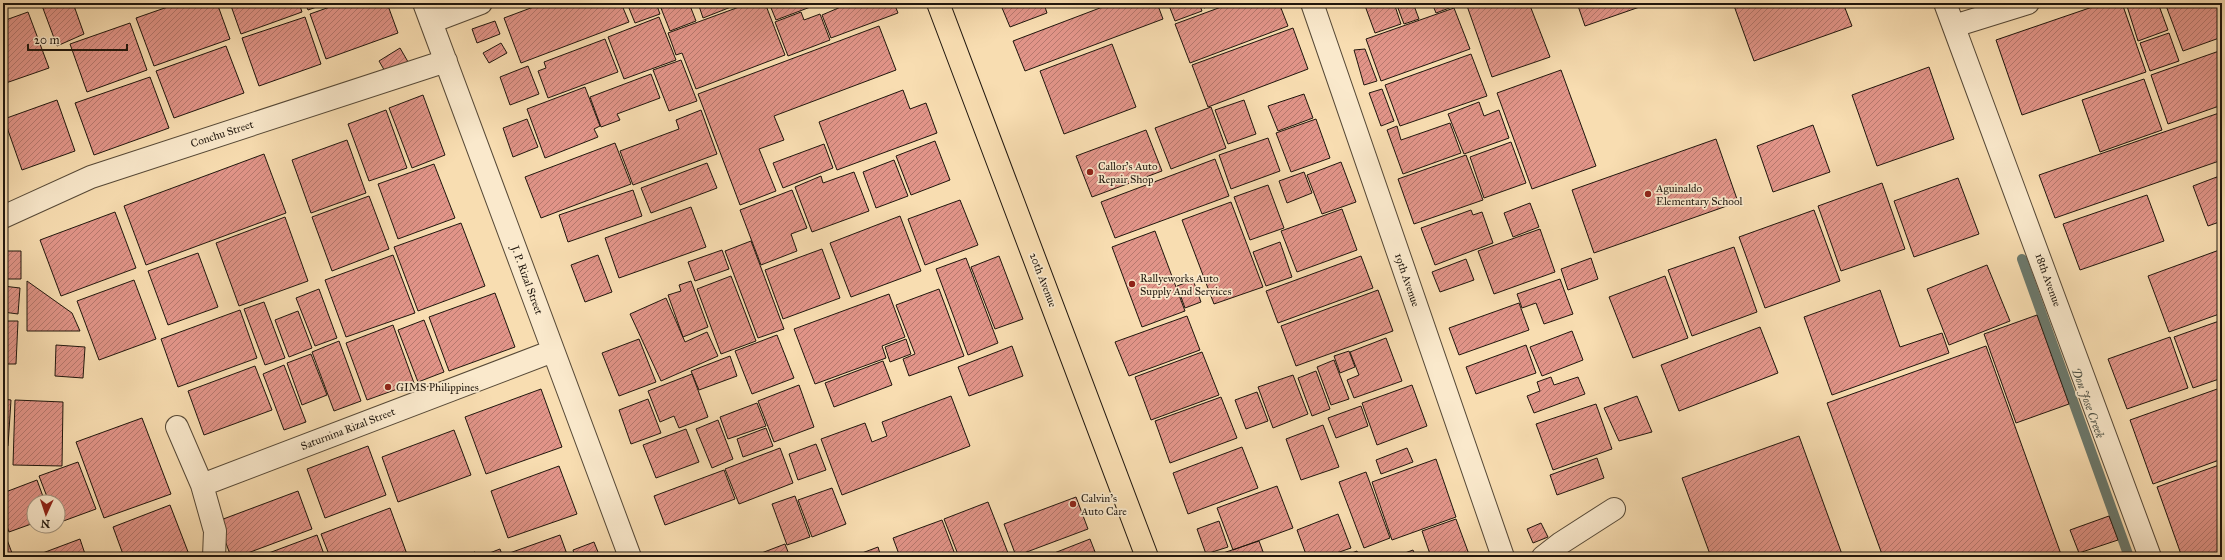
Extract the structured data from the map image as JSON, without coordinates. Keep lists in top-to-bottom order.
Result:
{
  "streets": {
    "main road": ["20th Avenue"],
    "street": [
      "Conchu Street",
      "J. P. Rizal Street",
      "19th Avenue",
      "18th Avenue",
      "Saturnina Rizal Street"
    ]
  },
  "crossings": [
    ["Conchu Street", "J. P. Rizal Street"],
    ["J. P. Rizal Street", "Saturnina Rizal Street"]
  ],
  "water": ["Don Jose Creek"],
  "places": [
    "Callor’s Auto Repair Shop",
    "Aguinaldo Elementary School",
    "Rallyeworks Auto Supply And Services",
    "GIMS Philippines",
    "Calvin’s Auto Care"
  ],
  "scale_bar": "20 m",
  "north": "bottom"
}
